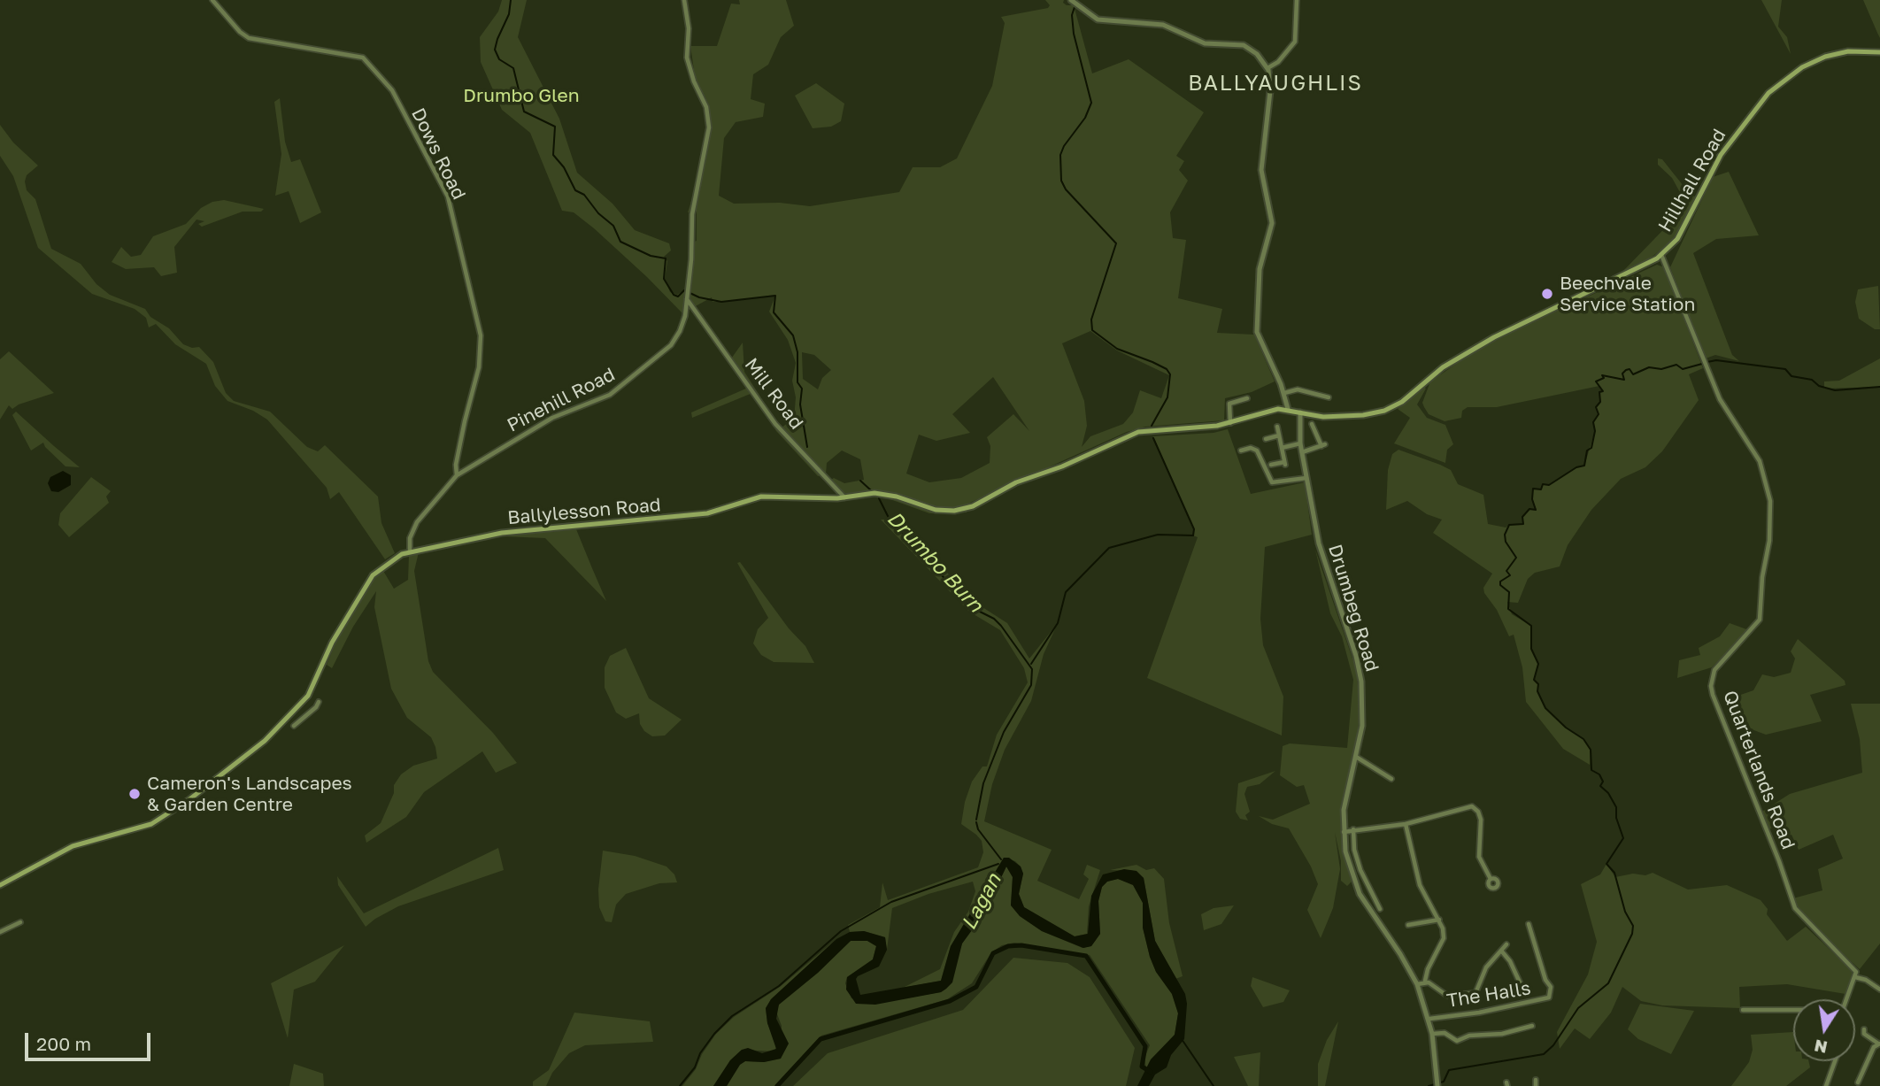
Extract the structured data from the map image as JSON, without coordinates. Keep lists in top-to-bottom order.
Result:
{
  "streets": {
    "main road": ["Hillhall Road", "Ballylesson Road"],
    "street": [
      "Dows Road",
      "Mill Road",
      "Pinehill Road",
      "Drumbeg Road",
      "Quarterlands Road",
      "The Halls"
    ]
  },
  "crossings": [
    ["Dows Road", "Pinehill Road"],
    ["Hillhall Road", "Ballylesson Road"],
    ["Hillhall Road", "Drumbeg Road"],
    ["Hillhall Road", "Quarterlands Road"],
    ["Mill Road", "Pinehill Road"],
    ["Mill Road", "Ballylesson Road"],
    ["Pinehill Road", "Ballylesson Road"],
    ["Drumbeg Road", "The Halls"]
  ],
  "districts": ["BALLYAUGHLIS"],
  "water": ["Drumbo Burn", "Lagan"],
  "parks": ["Drumbo Glen"],
  "places": ["Beechvale Service Station", "Cameron's Landscapes & Garden Centre"],
  "scale_bar": "200 m",
  "north": "bottom"
}
